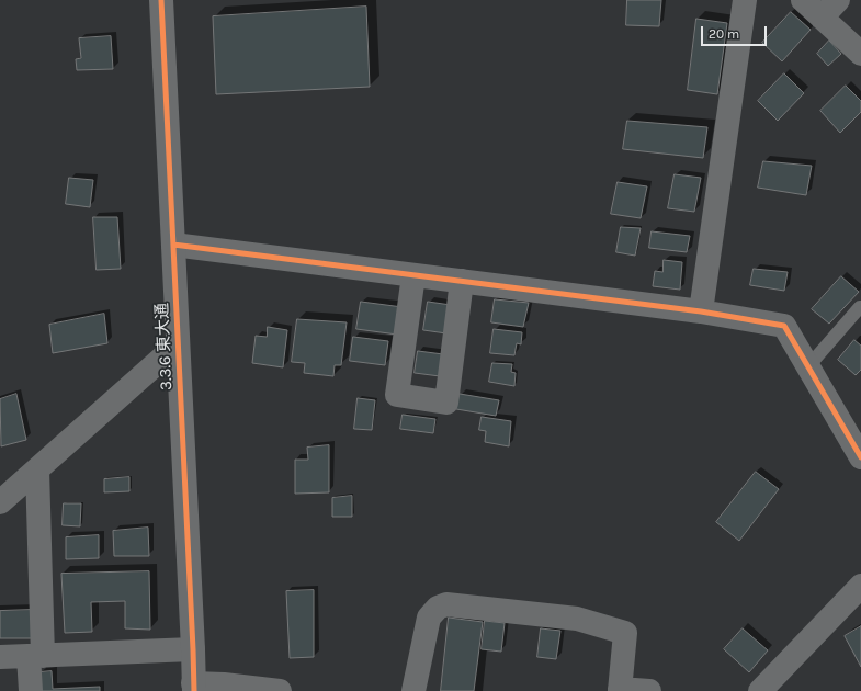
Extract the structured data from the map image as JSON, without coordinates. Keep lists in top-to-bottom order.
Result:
{
  "streets": {
    "street": ["3.3.6 東大通"]
  },
  "scale_bar": "20 m"
}
